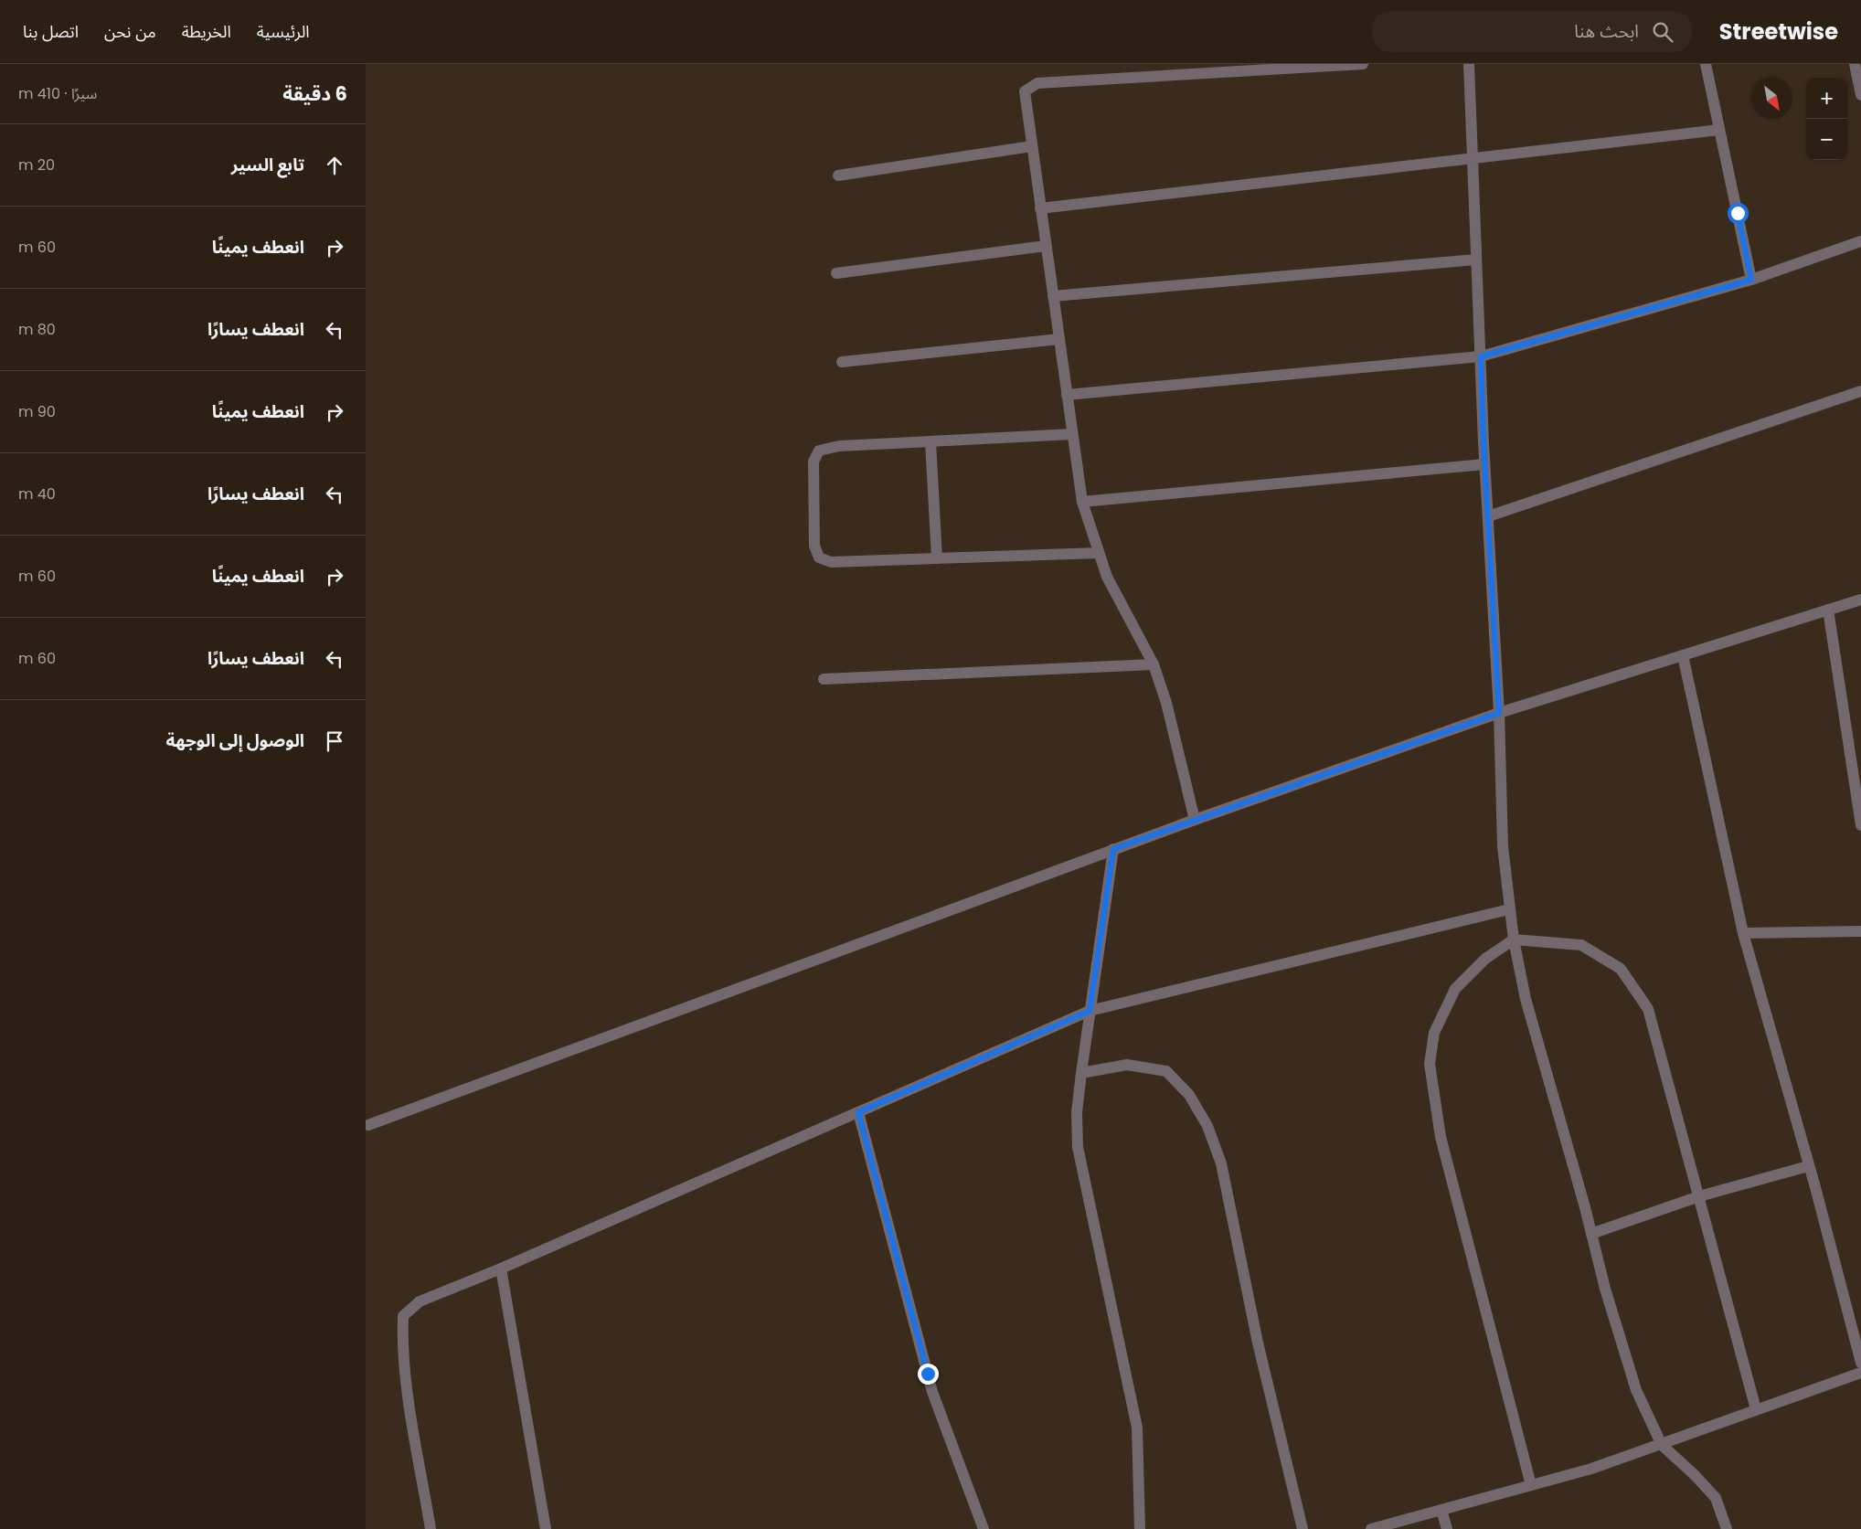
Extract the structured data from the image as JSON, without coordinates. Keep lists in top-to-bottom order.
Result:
{
  "north": "bottom right",
  "page": {
    "header": "Streetwise",
    "search": "ابحث هنا",
    "nav": [
      "الرئيسية",
      "الخريطة",
      "من نحن",
      "اتصل بنا"
    ],
    "heading": ["6 دقيقة", "سيرًا · 410 m"],
    "map_buttons": ["+", "−"],
    "list": [
      ["تابع السير", "20 m"],
      ["انعطف يمينًا", "60 m"],
      ["انعطف يسارًا", "80 m"],
      ["انعطف يمينًا", "90 m"],
      ["انعطف يسارًا", "40 m"],
      ["انعطف يمينًا", "60 m"],
      ["انعطف يسارًا", "60 m"],
      "الوصول إلى الوجهة"
    ]
  }
}
